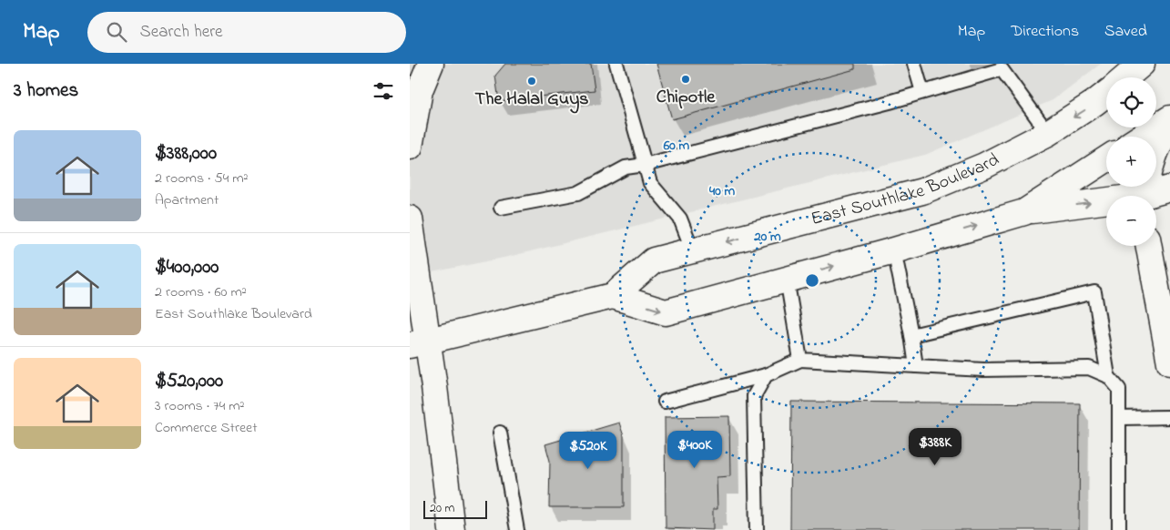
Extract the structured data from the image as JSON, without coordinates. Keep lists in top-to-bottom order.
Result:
{
  "streets": {
    "main road": ["East Southlake Boulevard"]
  },
  "places": ["Chipotle", "The Halal Guys"],
  "scale_bar": "20 m",
  "page": {
    "header": "Map",
    "search": "Search here",
    "nav": ["Map", "Directions", "Saved"],
    "heading": "3 homes",
    "map_buttons": ["+", "−"],
    "list": [
      {
        "name": "$388,000",
        "note": "2 rooms · 54 m² · Apartment"
      },
      {
        "name": "$400,000",
        "note": "2 rooms · 60 m² · East Southlake Boulevard"
      },
      {
        "name": "$520,000",
        "note": "3 rooms · 74 m² · Commerce Street"
      }
    ],
    "price": ["$388K", "$400K", "$520K"],
    "scale": "20 m"
  },
  "rings": ["60 m", "40 m", "20 m"]
}
